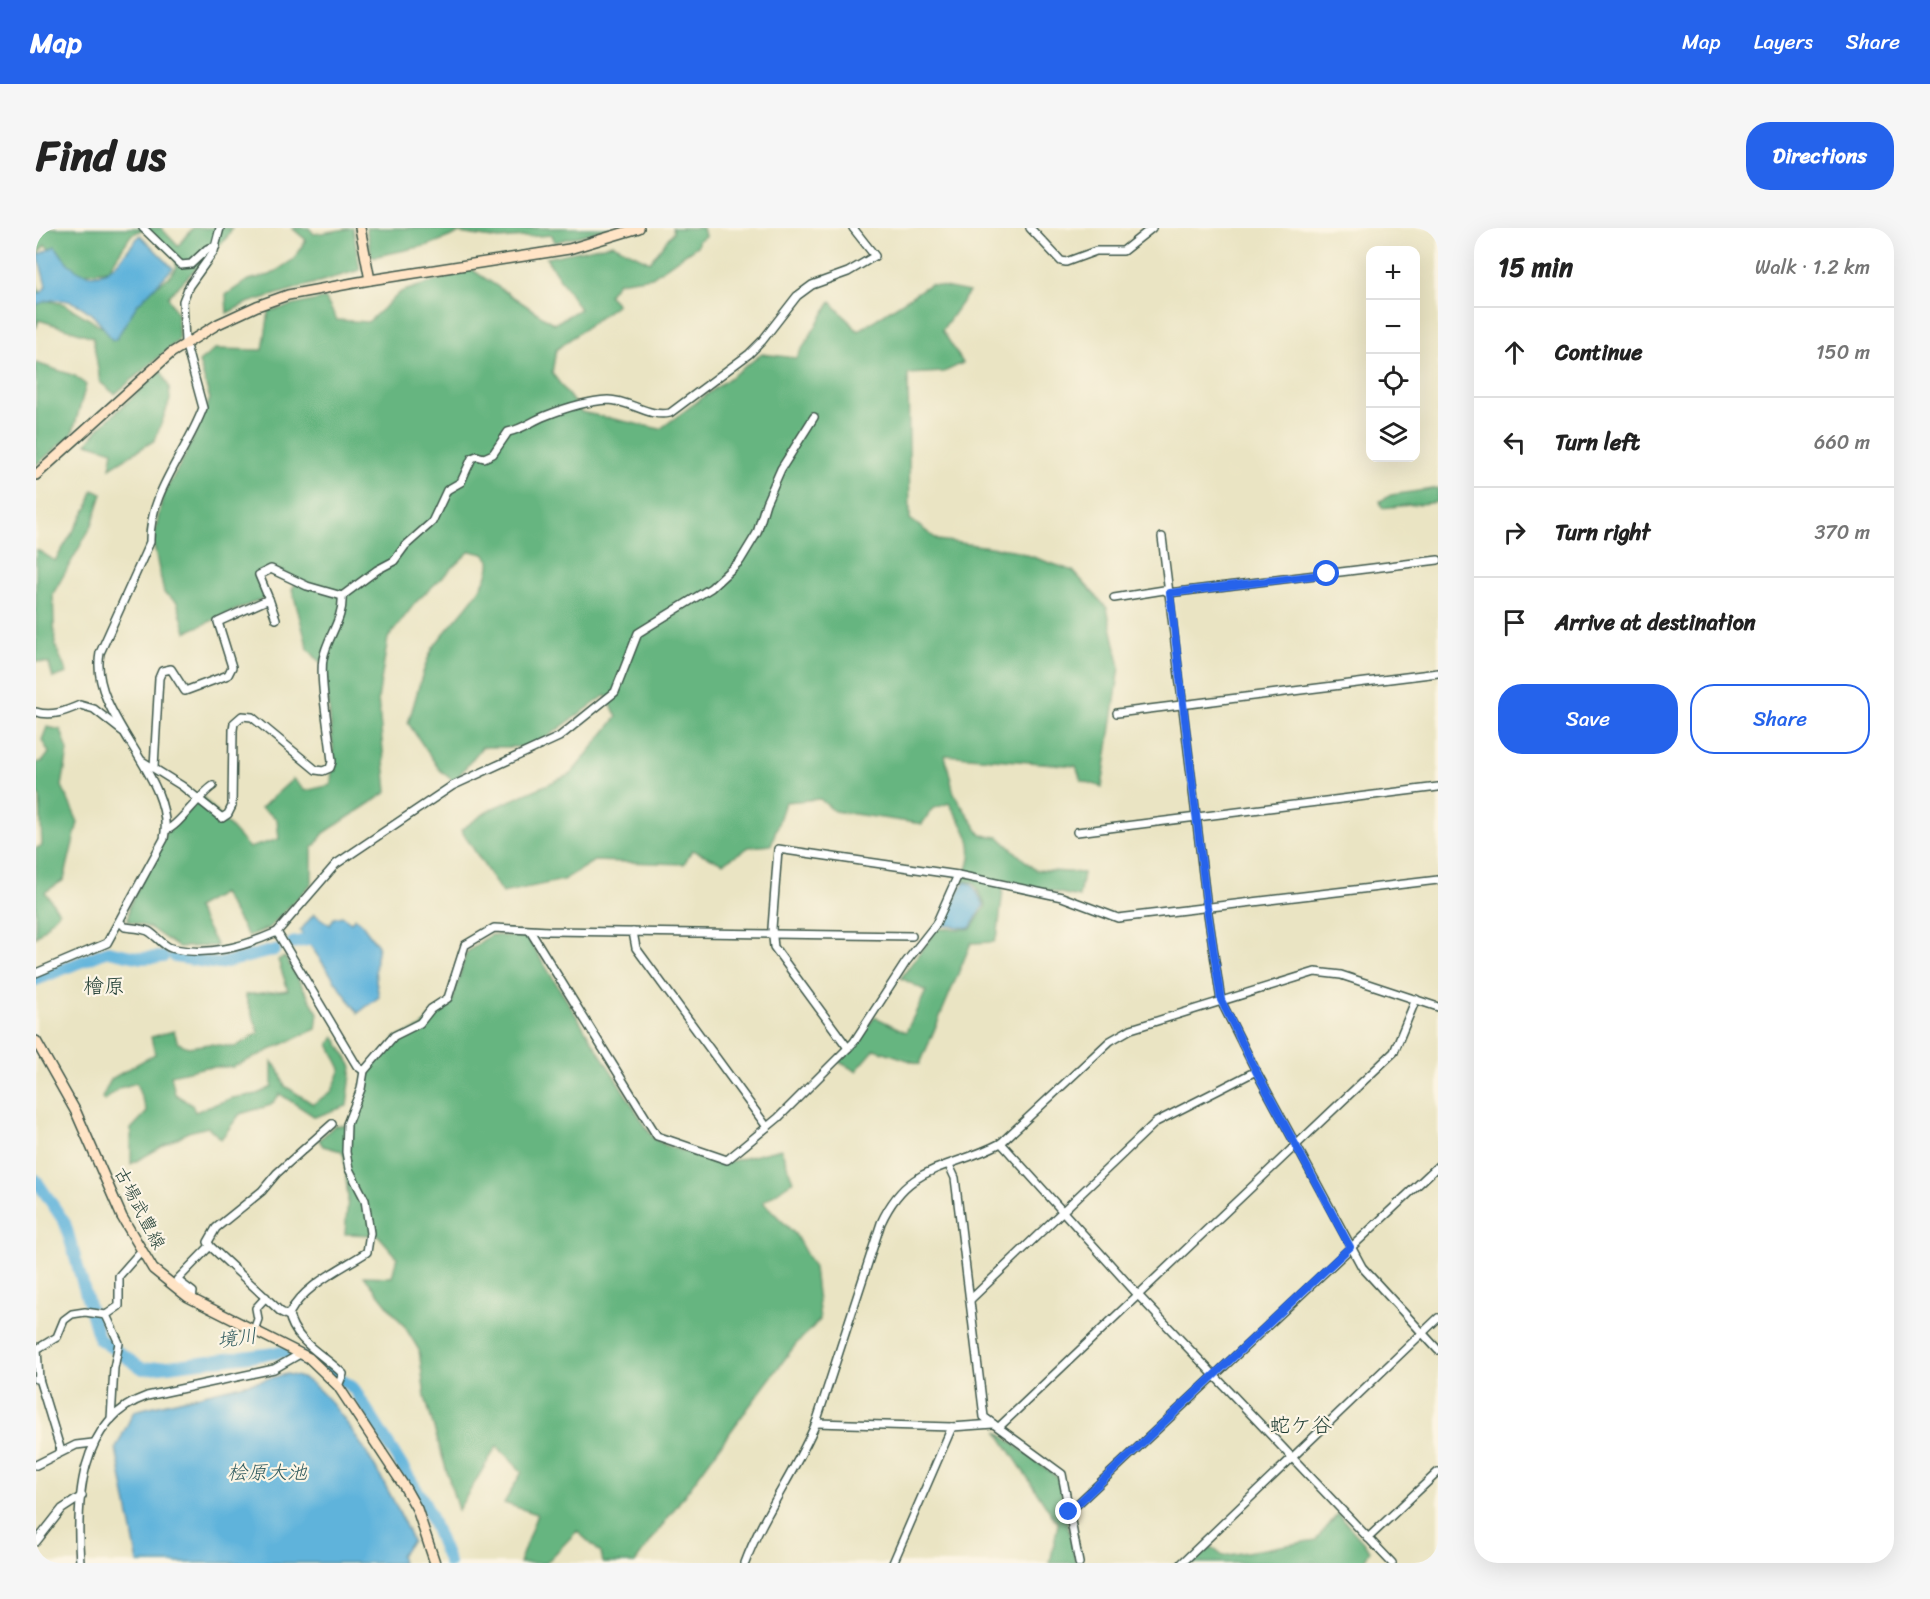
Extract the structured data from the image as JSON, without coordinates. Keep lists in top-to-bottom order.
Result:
{
  "streets": {
    "street": ["古場武豊線"]
  },
  "districts": ["檜原", "蛇ケ谷"],
  "water": ["境川", "桧原大池"],
  "page": {
    "header": "Map",
    "nav": ["Map", "Layers", "Share"],
    "title": "Find us",
    "buttons": [
      "Directions",
      ["Save", "Share"]
    ],
    "heading": ["15 min", "Walk · 1.2 km"],
    "map_buttons": ["+", "−"],
    "list": [
      ["Continue", "150 m"],
      ["Turn left", "660 m"],
      ["Turn right", "370 m"],
      "Arrive at destination"
    ]
  }
}
